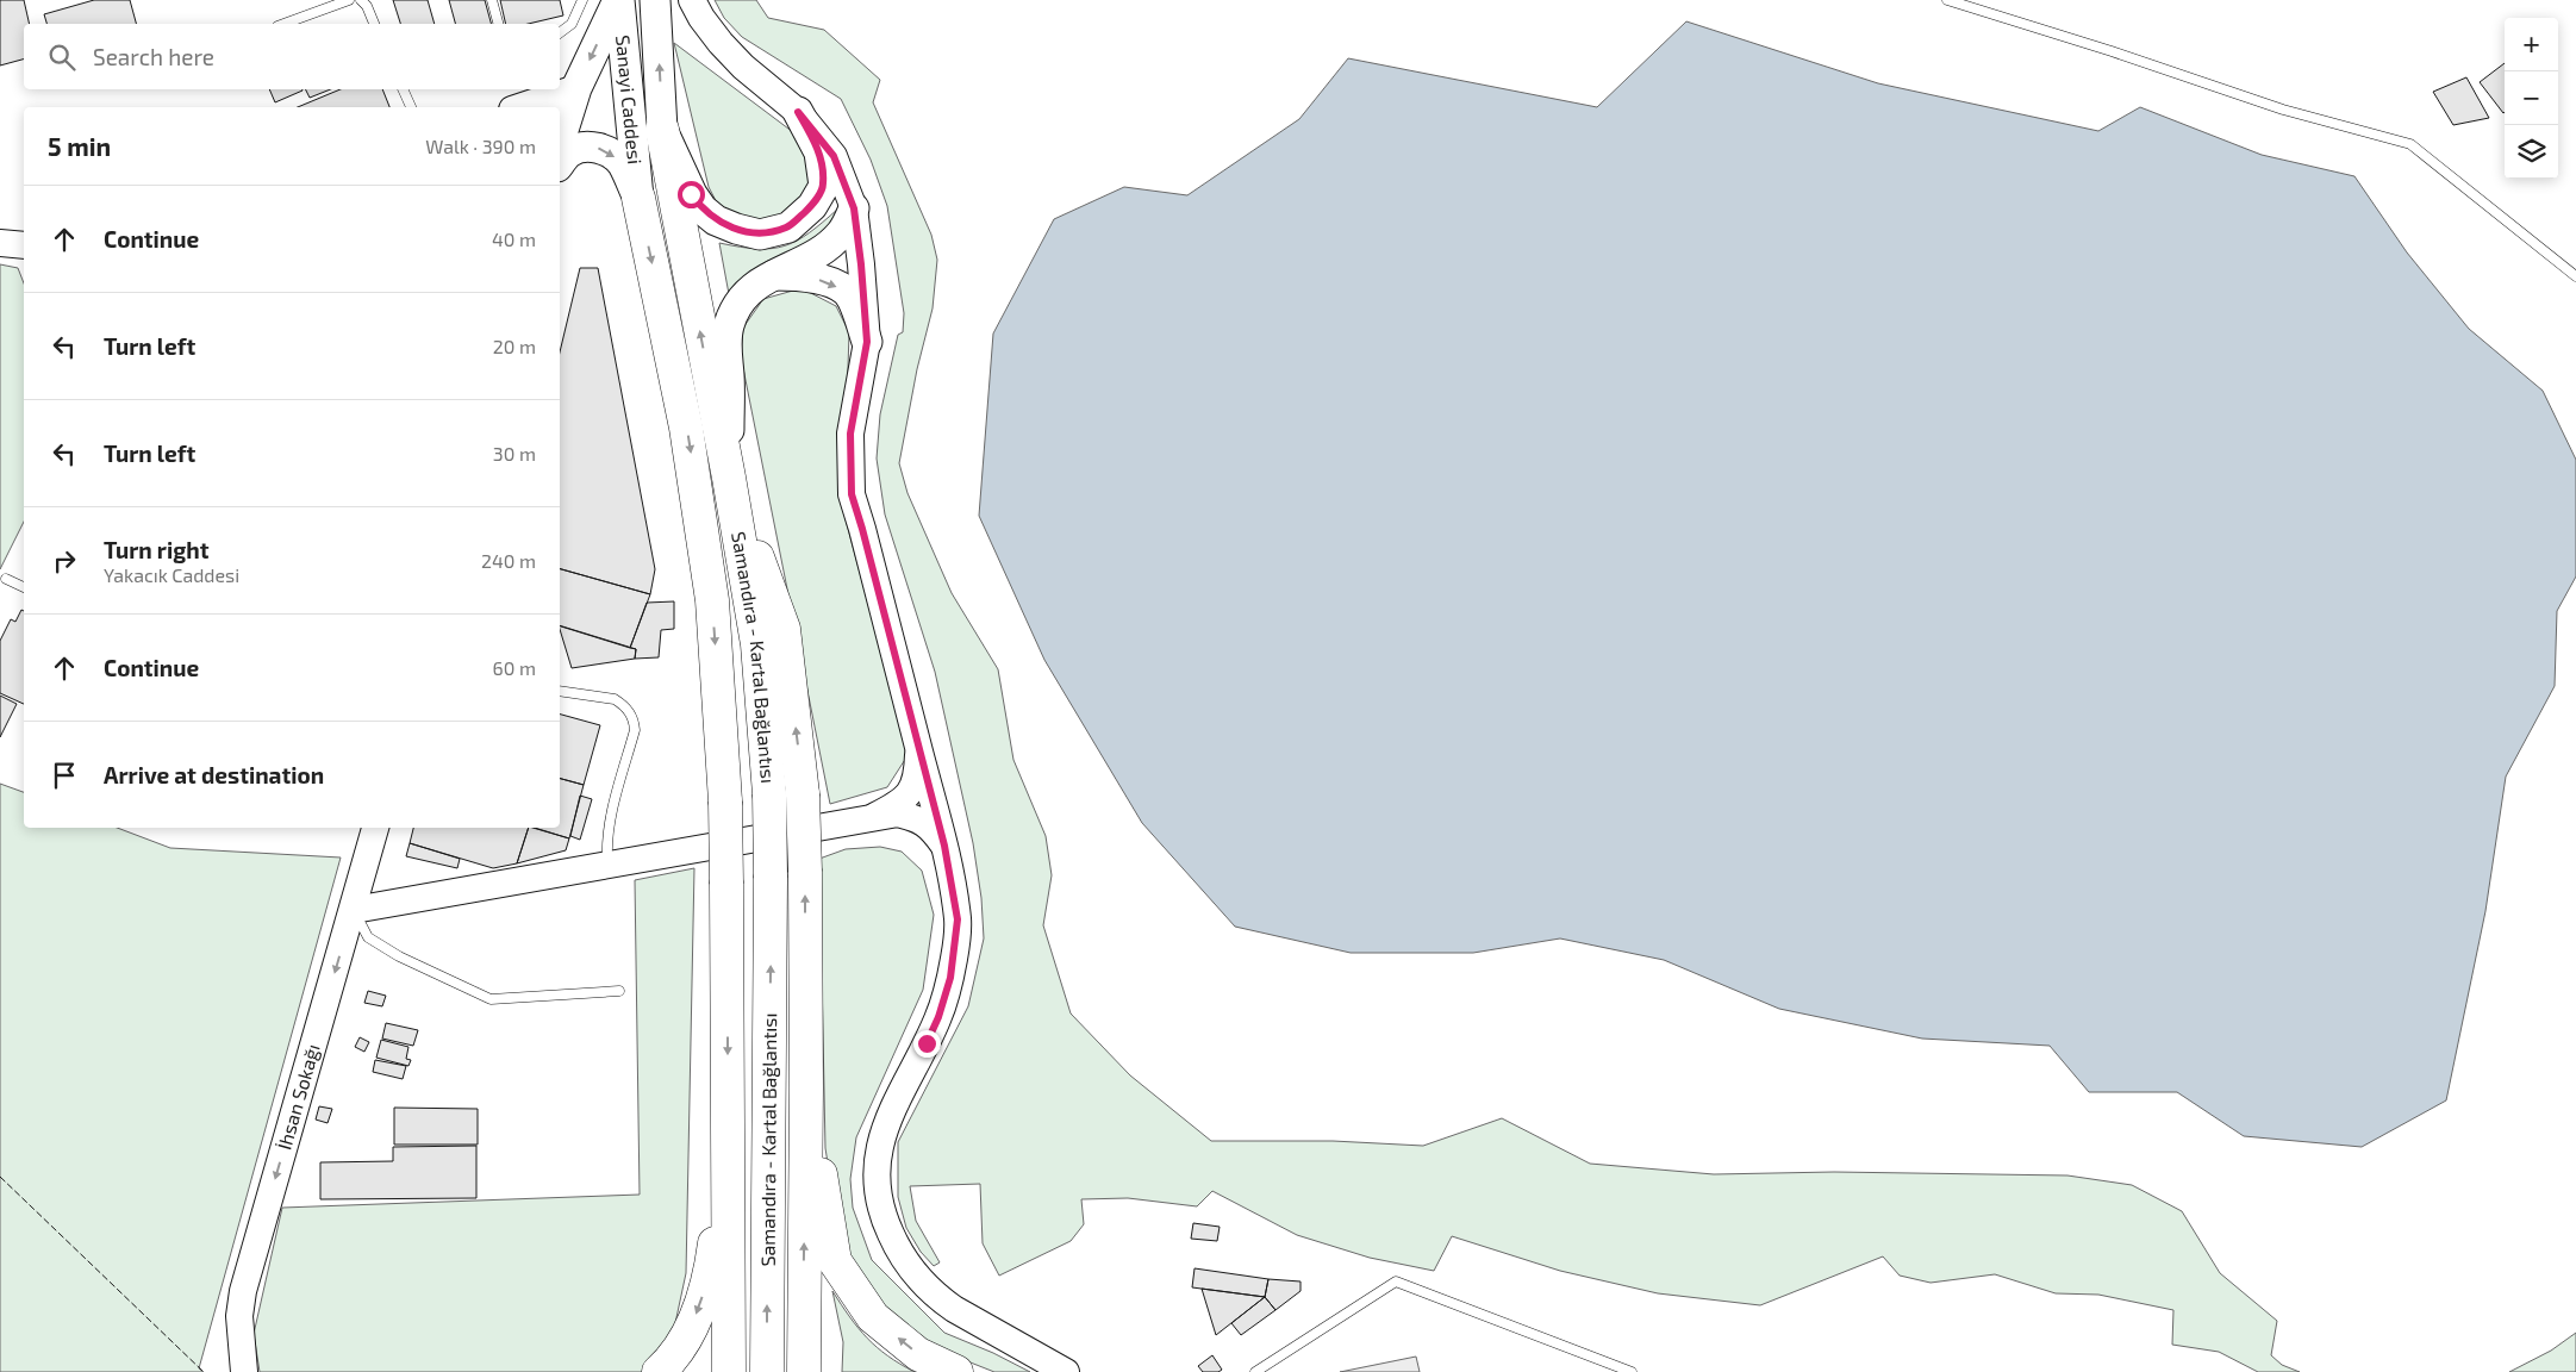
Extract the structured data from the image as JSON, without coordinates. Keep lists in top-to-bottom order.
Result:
{
  "streets": {
    "highway": ["Samandıra - Kartal Bağlantısı"],
    "main road": ["Sanayi Caddesi"],
    "street": ["İhsan Sokağı"]
  },
  "crossings": [
    ["Sanayi Caddesi", "Samandıra - Kartal Bağlantısı"]
  ],
  "one_way": ["İhsan Sokağı"],
  "page": {
    "map_buttons": ["+", "−"],
    "search": "Search here",
    "heading": ["5 min", "Walk · 390 m"],
    "list": [
      ["Continue", "40 m"],
      ["Turn left", "20 m"],
      ["Turn left", "30 m"],
      ["Turn right", "Yakacık Caddesi", "240 m"],
      ["Continue", "60 m"],
      "Arrive at destination"
    ]
  }
}
